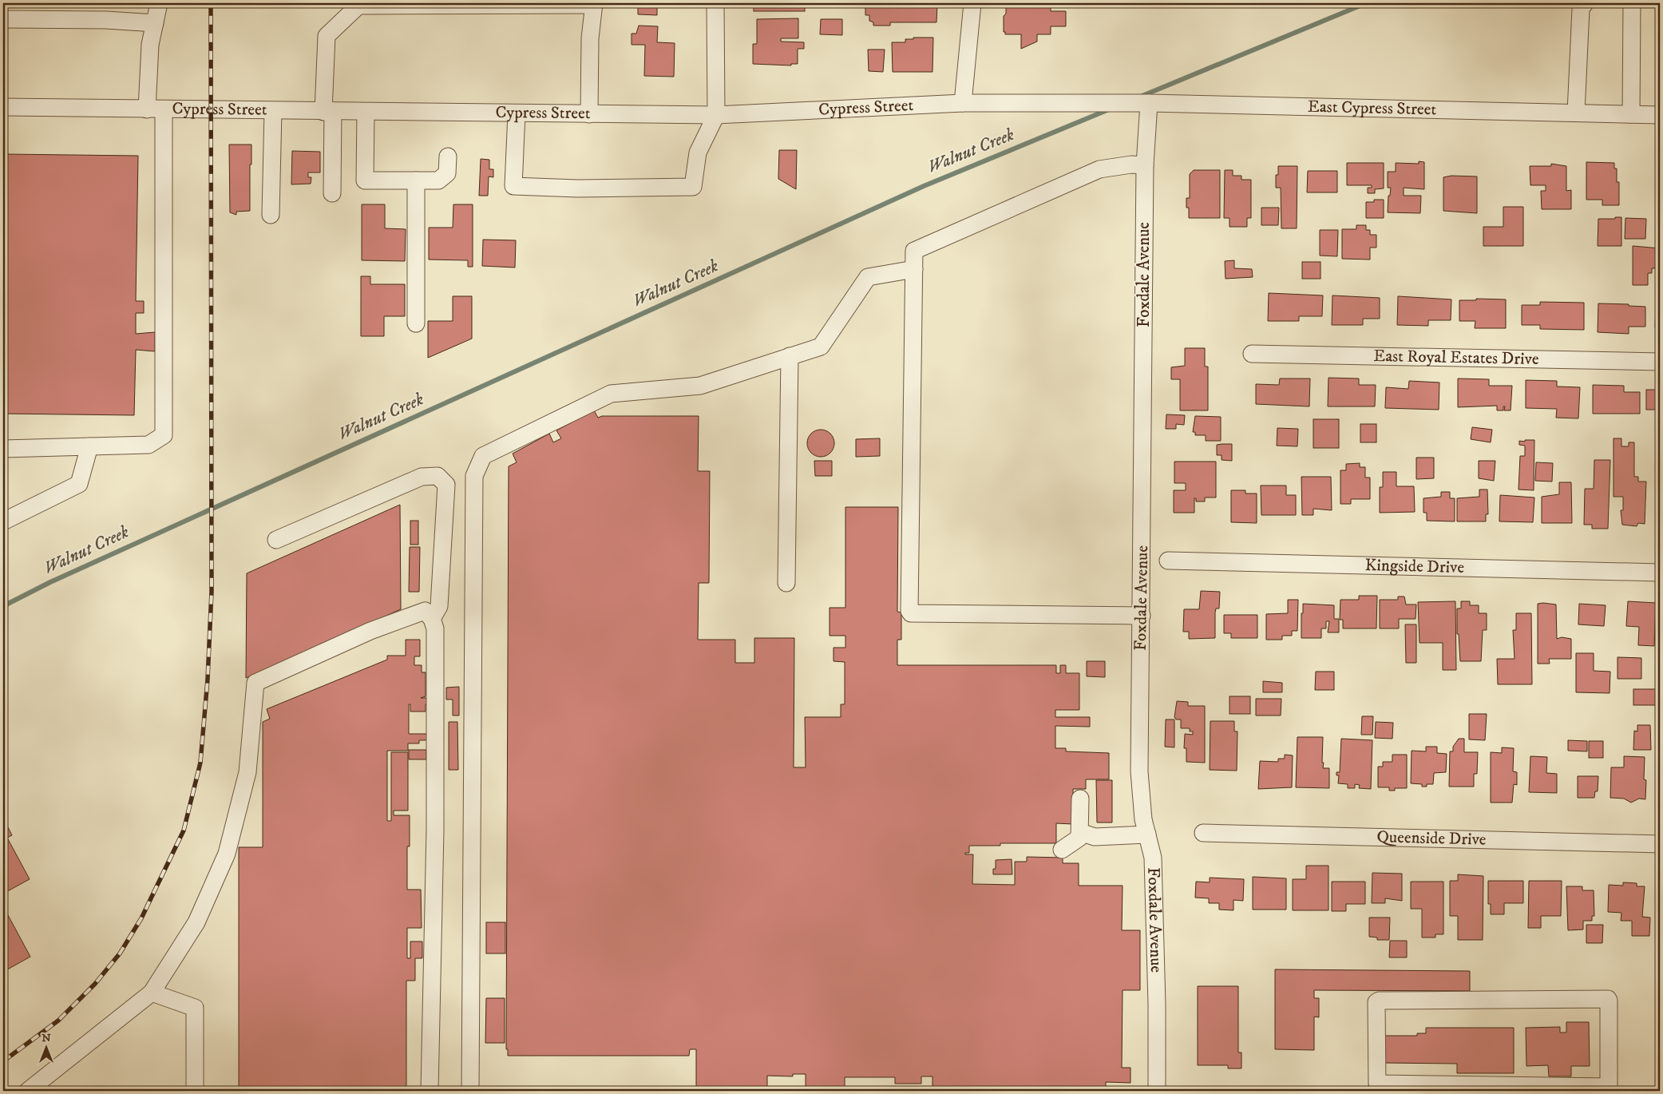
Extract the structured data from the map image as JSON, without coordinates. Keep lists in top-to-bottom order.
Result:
{
  "streets": {
    "street": [
      "Cypress Street",
      "East Cypress Street",
      "Foxdale Avenue",
      "East Royal Estates Drive",
      "Kingside Drive",
      "Queenside Drive"
    ]
  },
  "crossings": [
    ["Cypress Street", "East Cypress Street"],
    ["East Cypress Street", "Foxdale Avenue"]
  ],
  "water": ["Walnut Creek"],
  "north": "top"
}
